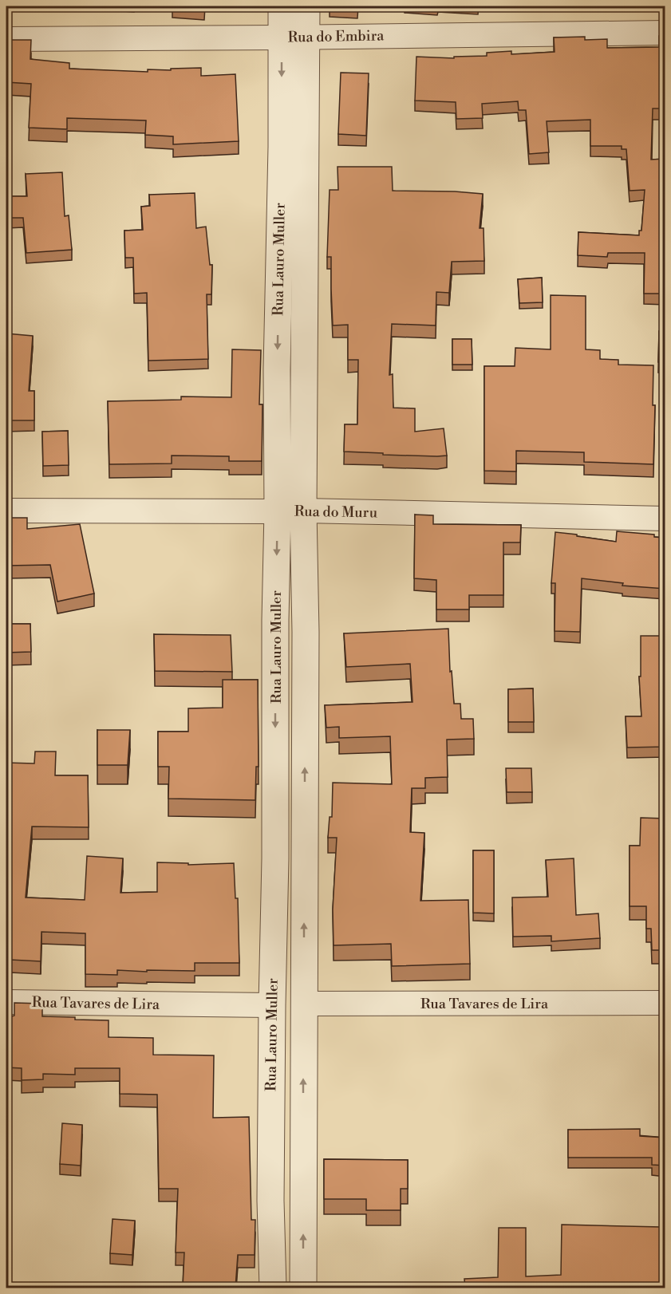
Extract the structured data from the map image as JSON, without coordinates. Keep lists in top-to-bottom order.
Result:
{
  "streets": {
    "street": [
      "Rua do Embira",
      "Rua Lauro Muller",
      "Rua do Muru",
      "Rua Tavares de Lira"
    ]
  },
  "crossings": [
    ["Rua do Embira", "Rua Lauro Muller"],
    ["Rua Lauro Muller", "Rua do Muru"],
    ["Rua Lauro Muller", "Rua Tavares de Lira"]
  ]
}
